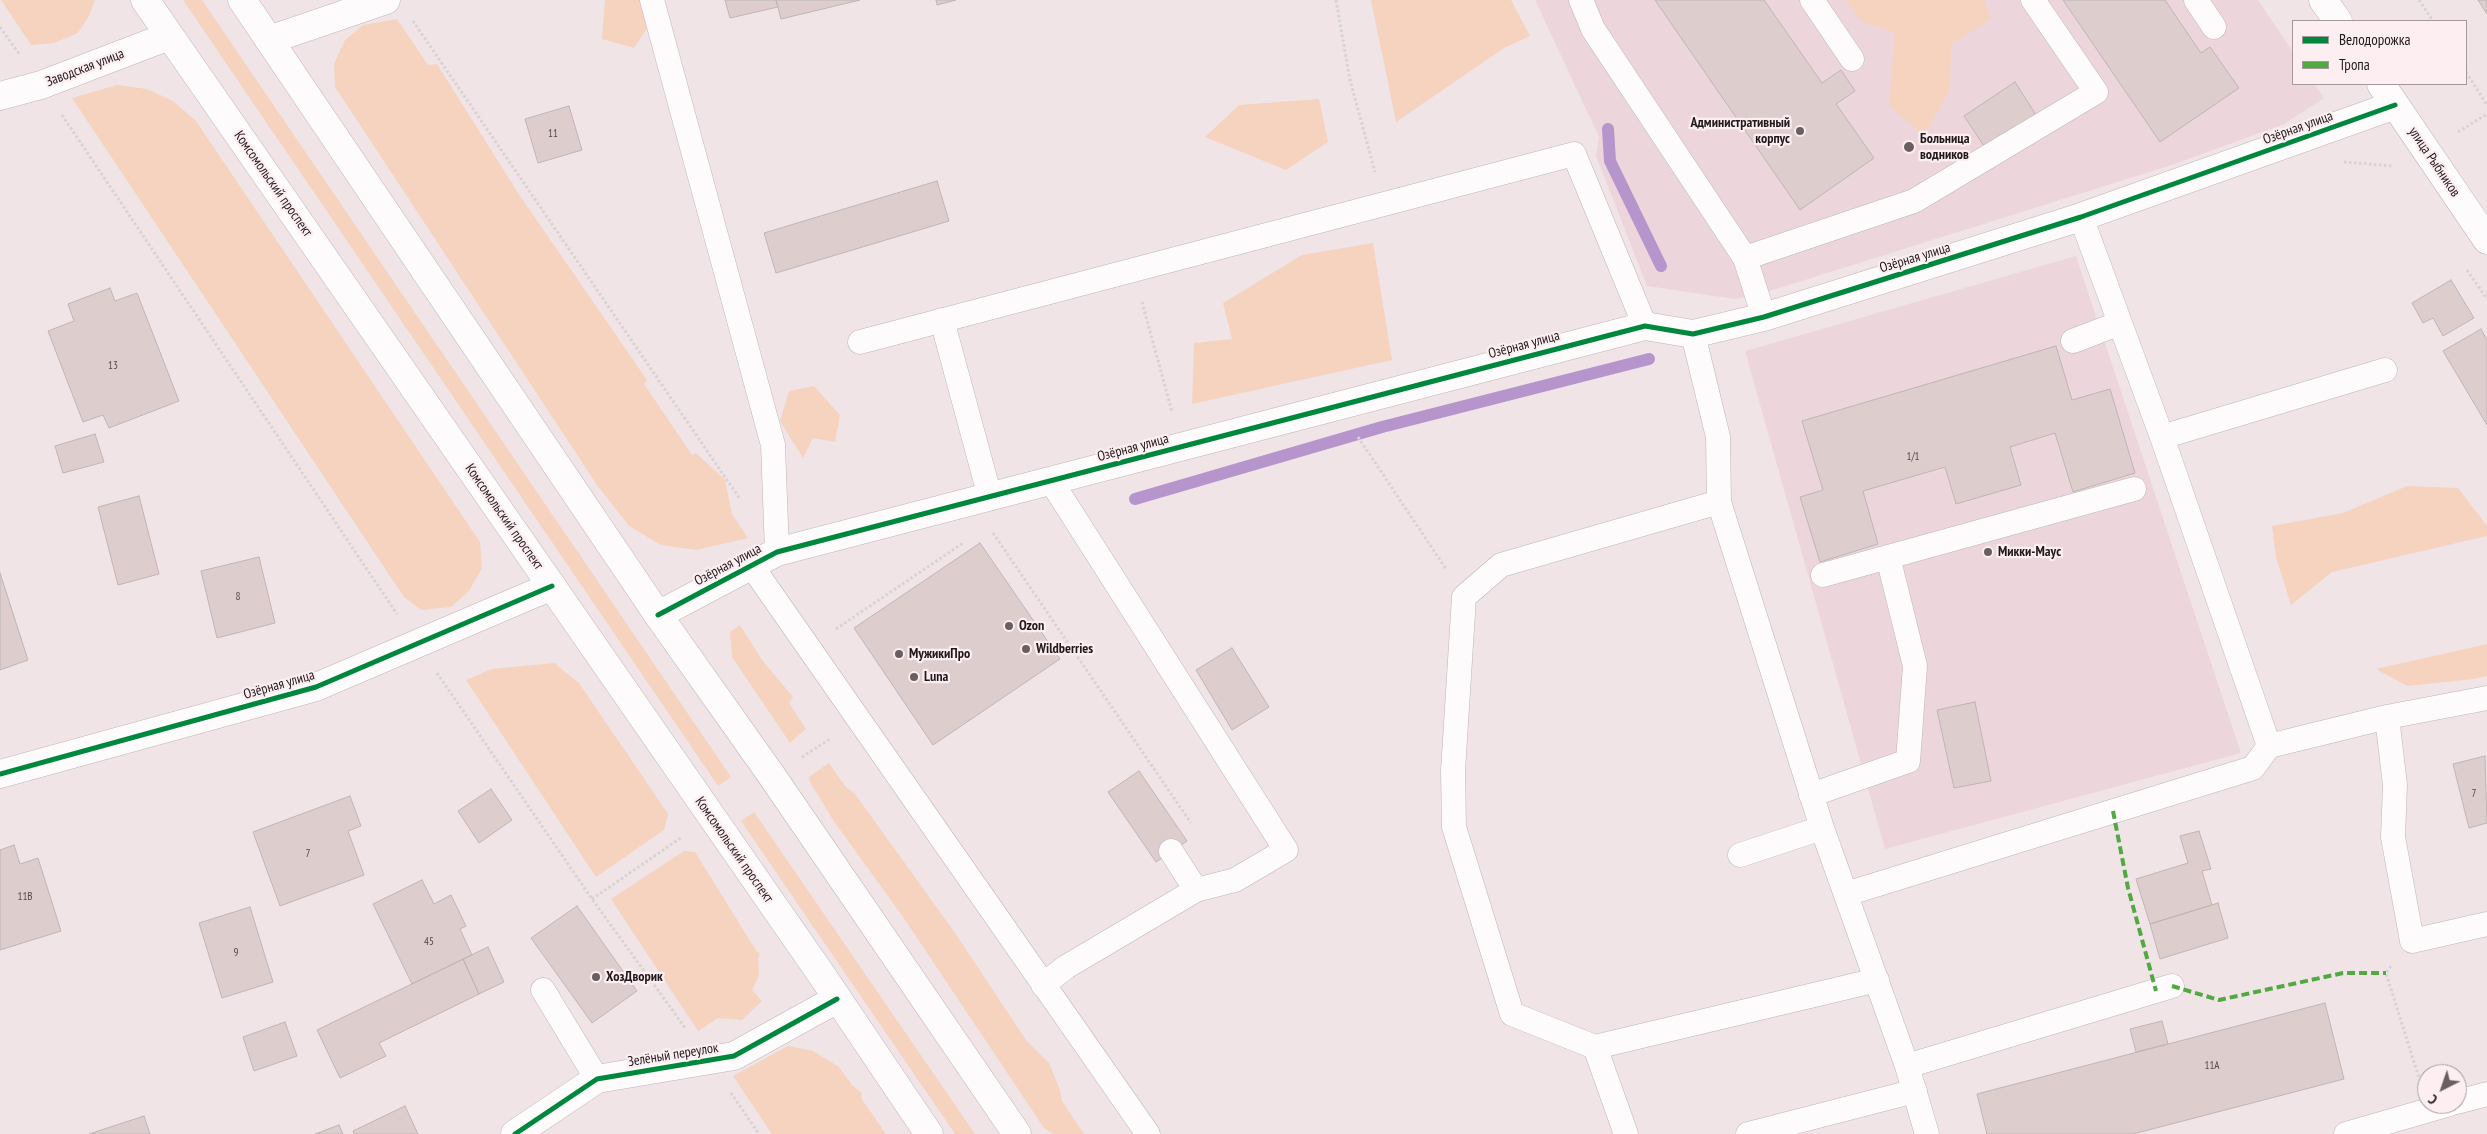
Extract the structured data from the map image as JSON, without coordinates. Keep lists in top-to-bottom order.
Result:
{
  "streets": {
    "street": [
      "Заводская улица",
      "Озёрная улица",
      "улица Рыбников",
      "Комсомольский проспект",
      "Зелёный переулок"
    ]
  },
  "crossings": [
    ["Заводская улица", "Комсомольский проспект"],
    ["Озёрная улица", "улица Рыбников"],
    ["Озёрная улица", "Комсомольский проспект"],
    ["Комсомольский проспект", "Зелёный переулок"]
  ],
  "places": [
    "Административный корпус",
    "Больница водников",
    "Микки-Маус",
    "Ozon",
    "Wildberries",
    "МужикиПро",
    "Luna",
    "ХозДворик"
  ],
  "house_numbers": [
    "11",
    "13",
    "1/1",
    "8",
    "7",
    "7",
    "11В",
    "45",
    "9",
    "11А"
  ],
  "legend": ["Велодорожка", "Тропа"],
  "north": "bottom left"
}
